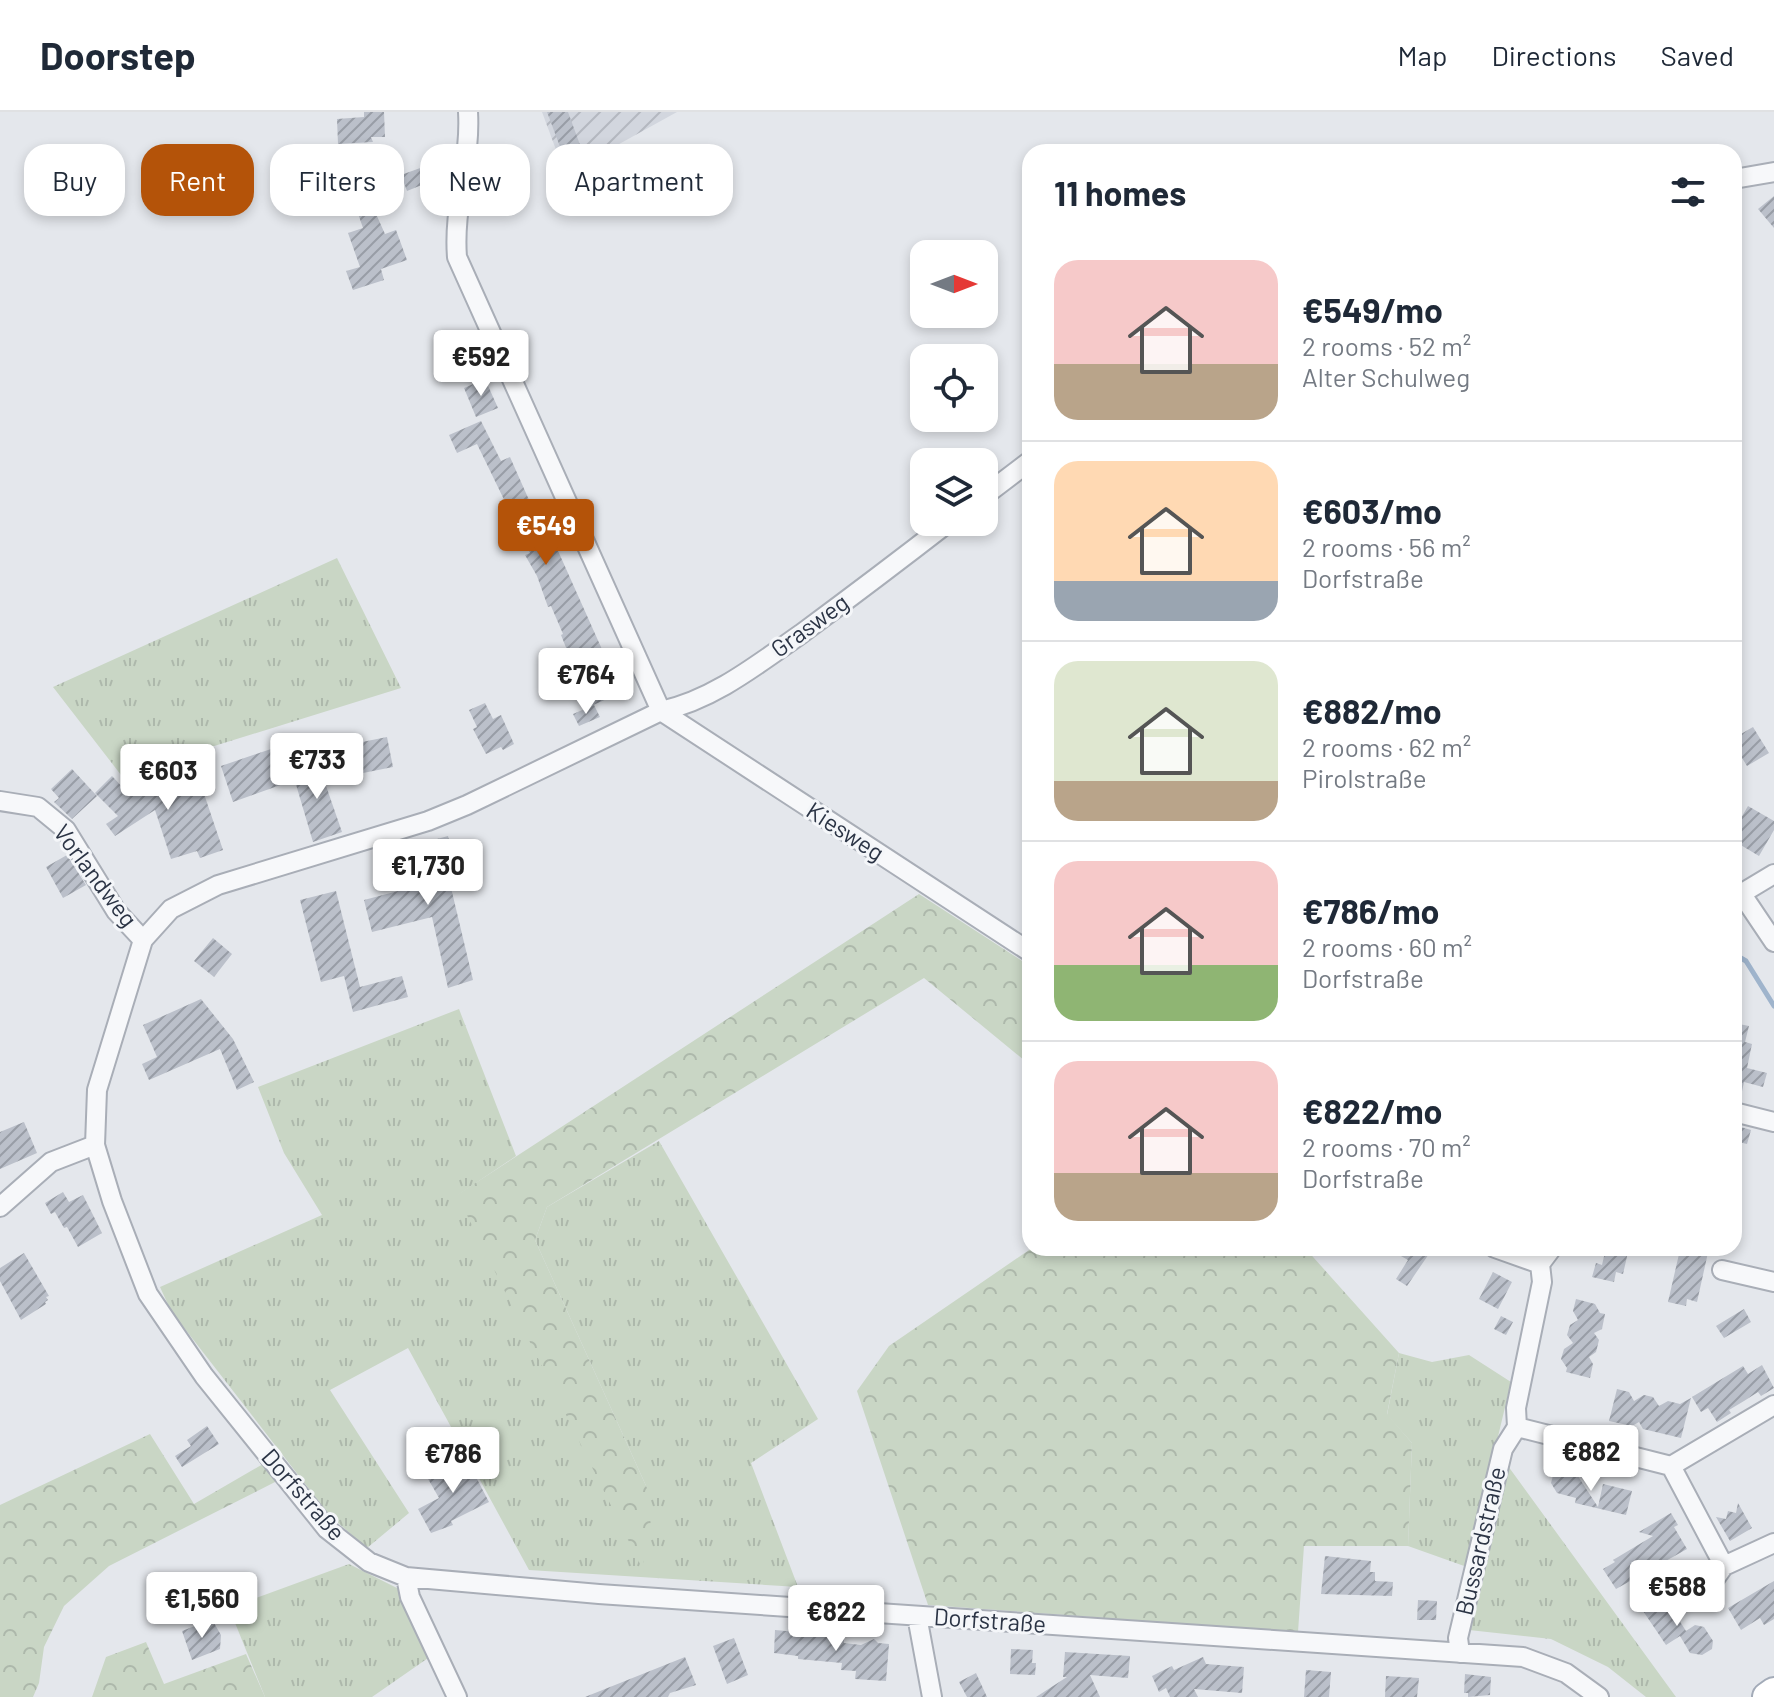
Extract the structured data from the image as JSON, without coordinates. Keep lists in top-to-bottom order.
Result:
{
  "streets": {
    "street": [
      "Grasweg",
      "Kiesweg",
      "Vorlandweg",
      "Dorfstraße",
      "Bussardstraße"
    ]
  },
  "crossings": [
    ["Grasweg", "Kiesweg"],
    ["Grasweg", "Dorfstraße"],
    ["Kiesweg", "Dorfstraße"],
    ["Vorlandweg", "Dorfstraße"],
    ["Dorfstraße", "Bussardstraße"]
  ],
  "north": "right",
  "page": {
    "header": "Doorstep",
    "nav": ["Map", "Directions", "Saved"],
    "chip": [
      "Buy",
      "Rent",
      "Filters",
      "New",
      "Apartment"
    ],
    "heading": "11 homes",
    "list": [
      {
        "name": "€549/mo",
        "note": "2 rooms · 52 m² · Alter Schulweg"
      },
      {
        "name": "€603/mo",
        "note": "2 rooms · 56 m² · Dorfstraße"
      },
      {
        "name": "€882/mo",
        "note": "2 rooms · 62 m² · Pirolstraße"
      },
      {
        "name": "€786/mo",
        "note": "2 rooms · 60 m² · Dorfstraße"
      },
      {
        "name": "€822/mo",
        "note": "2 rooms · 70 m² · Dorfstraße"
      }
    ],
    "price": [
      "€592",
      "€549",
      "€764",
      "€733",
      "€603",
      "€1,730",
      "€882",
      "€786",
      "€588",
      "€1,560",
      "€822"
    ]
  }
}
